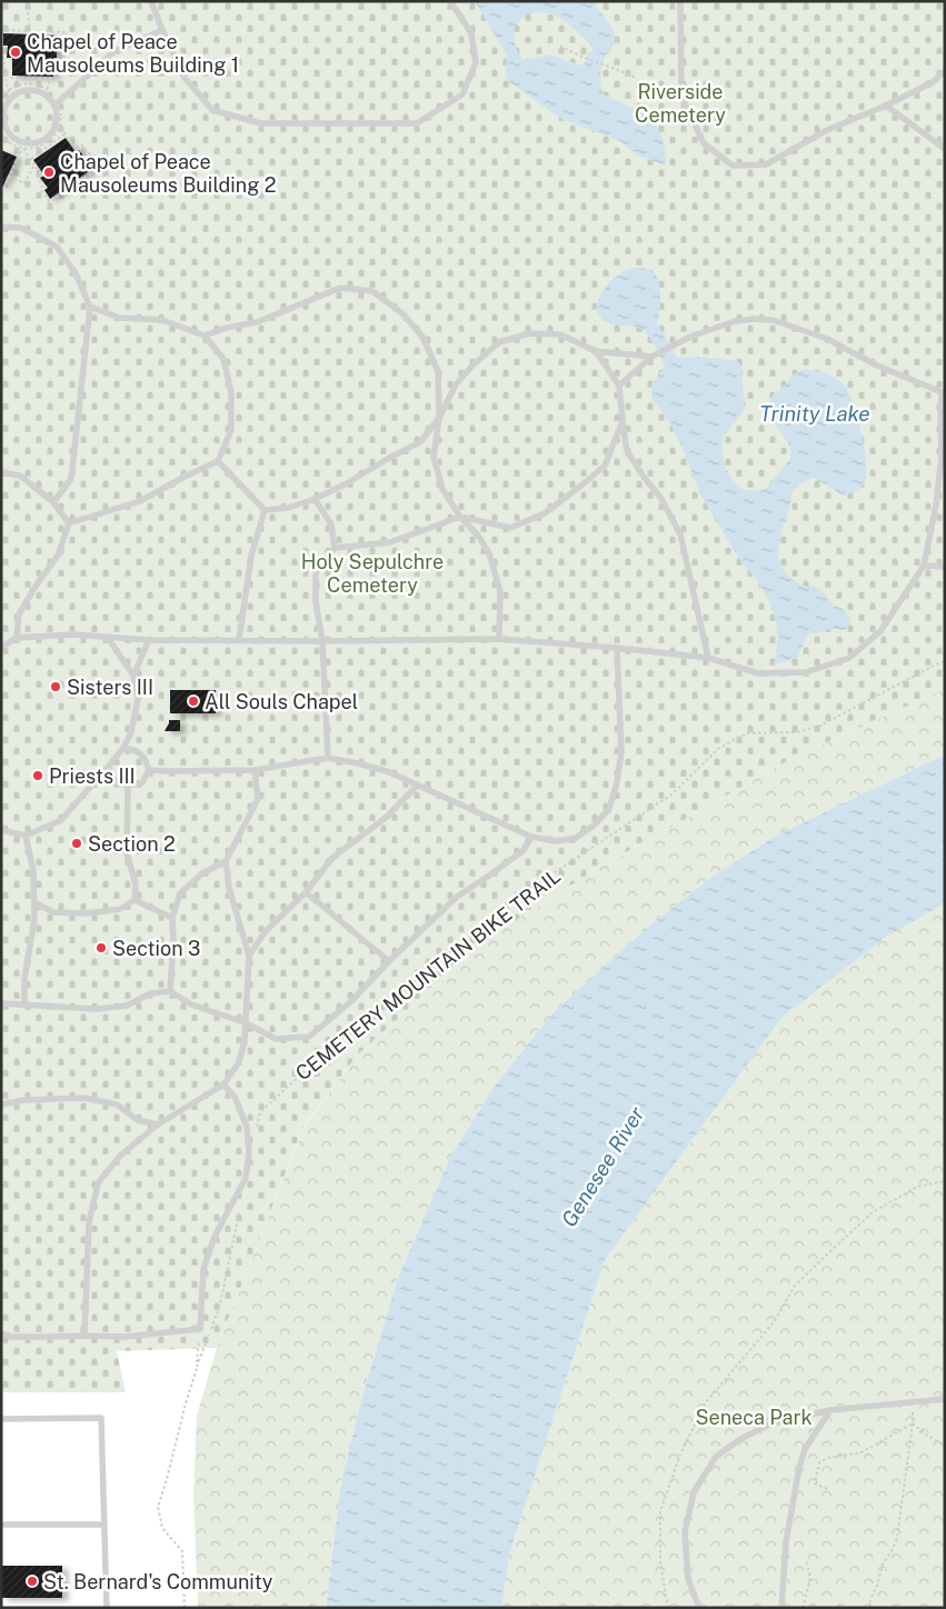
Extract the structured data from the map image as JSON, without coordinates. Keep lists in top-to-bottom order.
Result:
{
  "streets": {
    "path": ["CEMETERY MOUNTAIN BIKE TRAIL"]
  },
  "water": ["Trinity Lake", "Genesee River"],
  "parks": ["Riverside Cemetery", "Holy Sepulchre Cemetery", "Seneca Park"],
  "places": [
    "Chapel of Peace Mausoleums Building 1",
    "Chapel of Peace Mausoleums Building 2",
    "Sisters III",
    "All Souls Chapel",
    "Priests III",
    "Section 2",
    "Section 3",
    "St. Bernard's Community"
  ]
}
